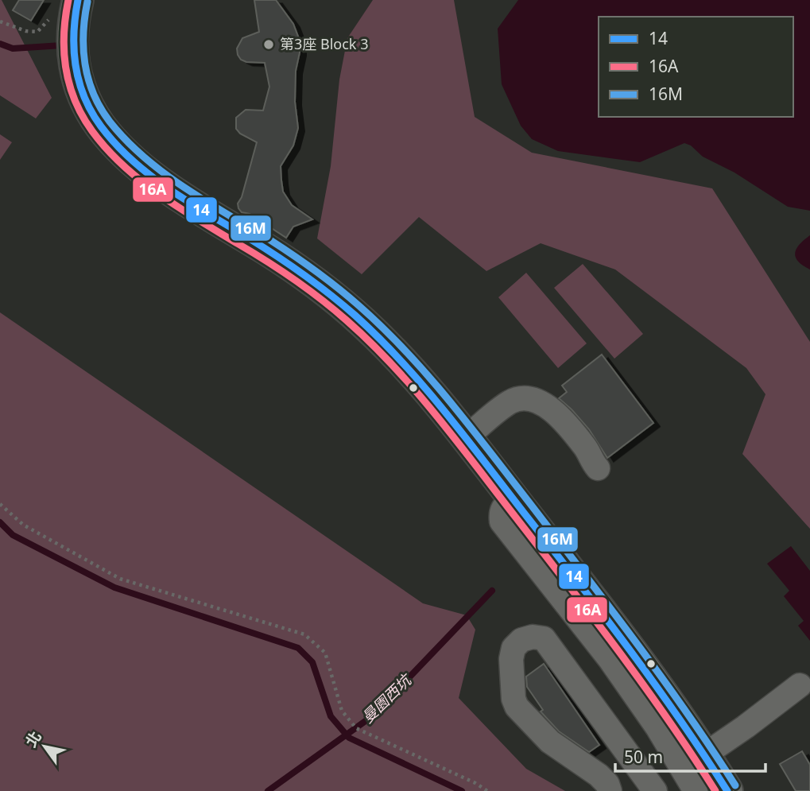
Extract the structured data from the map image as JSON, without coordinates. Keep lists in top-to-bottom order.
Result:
{
  "water": ["曼園西坑"],
  "places": ["第3座 Block 3"],
  "lines": ["transit line 14", "transit line 16A", "transit line 16M"],
  "legend": ["14", "16A", "16M"],
  "scale_bar": "50 m",
  "north": "top left"
}
